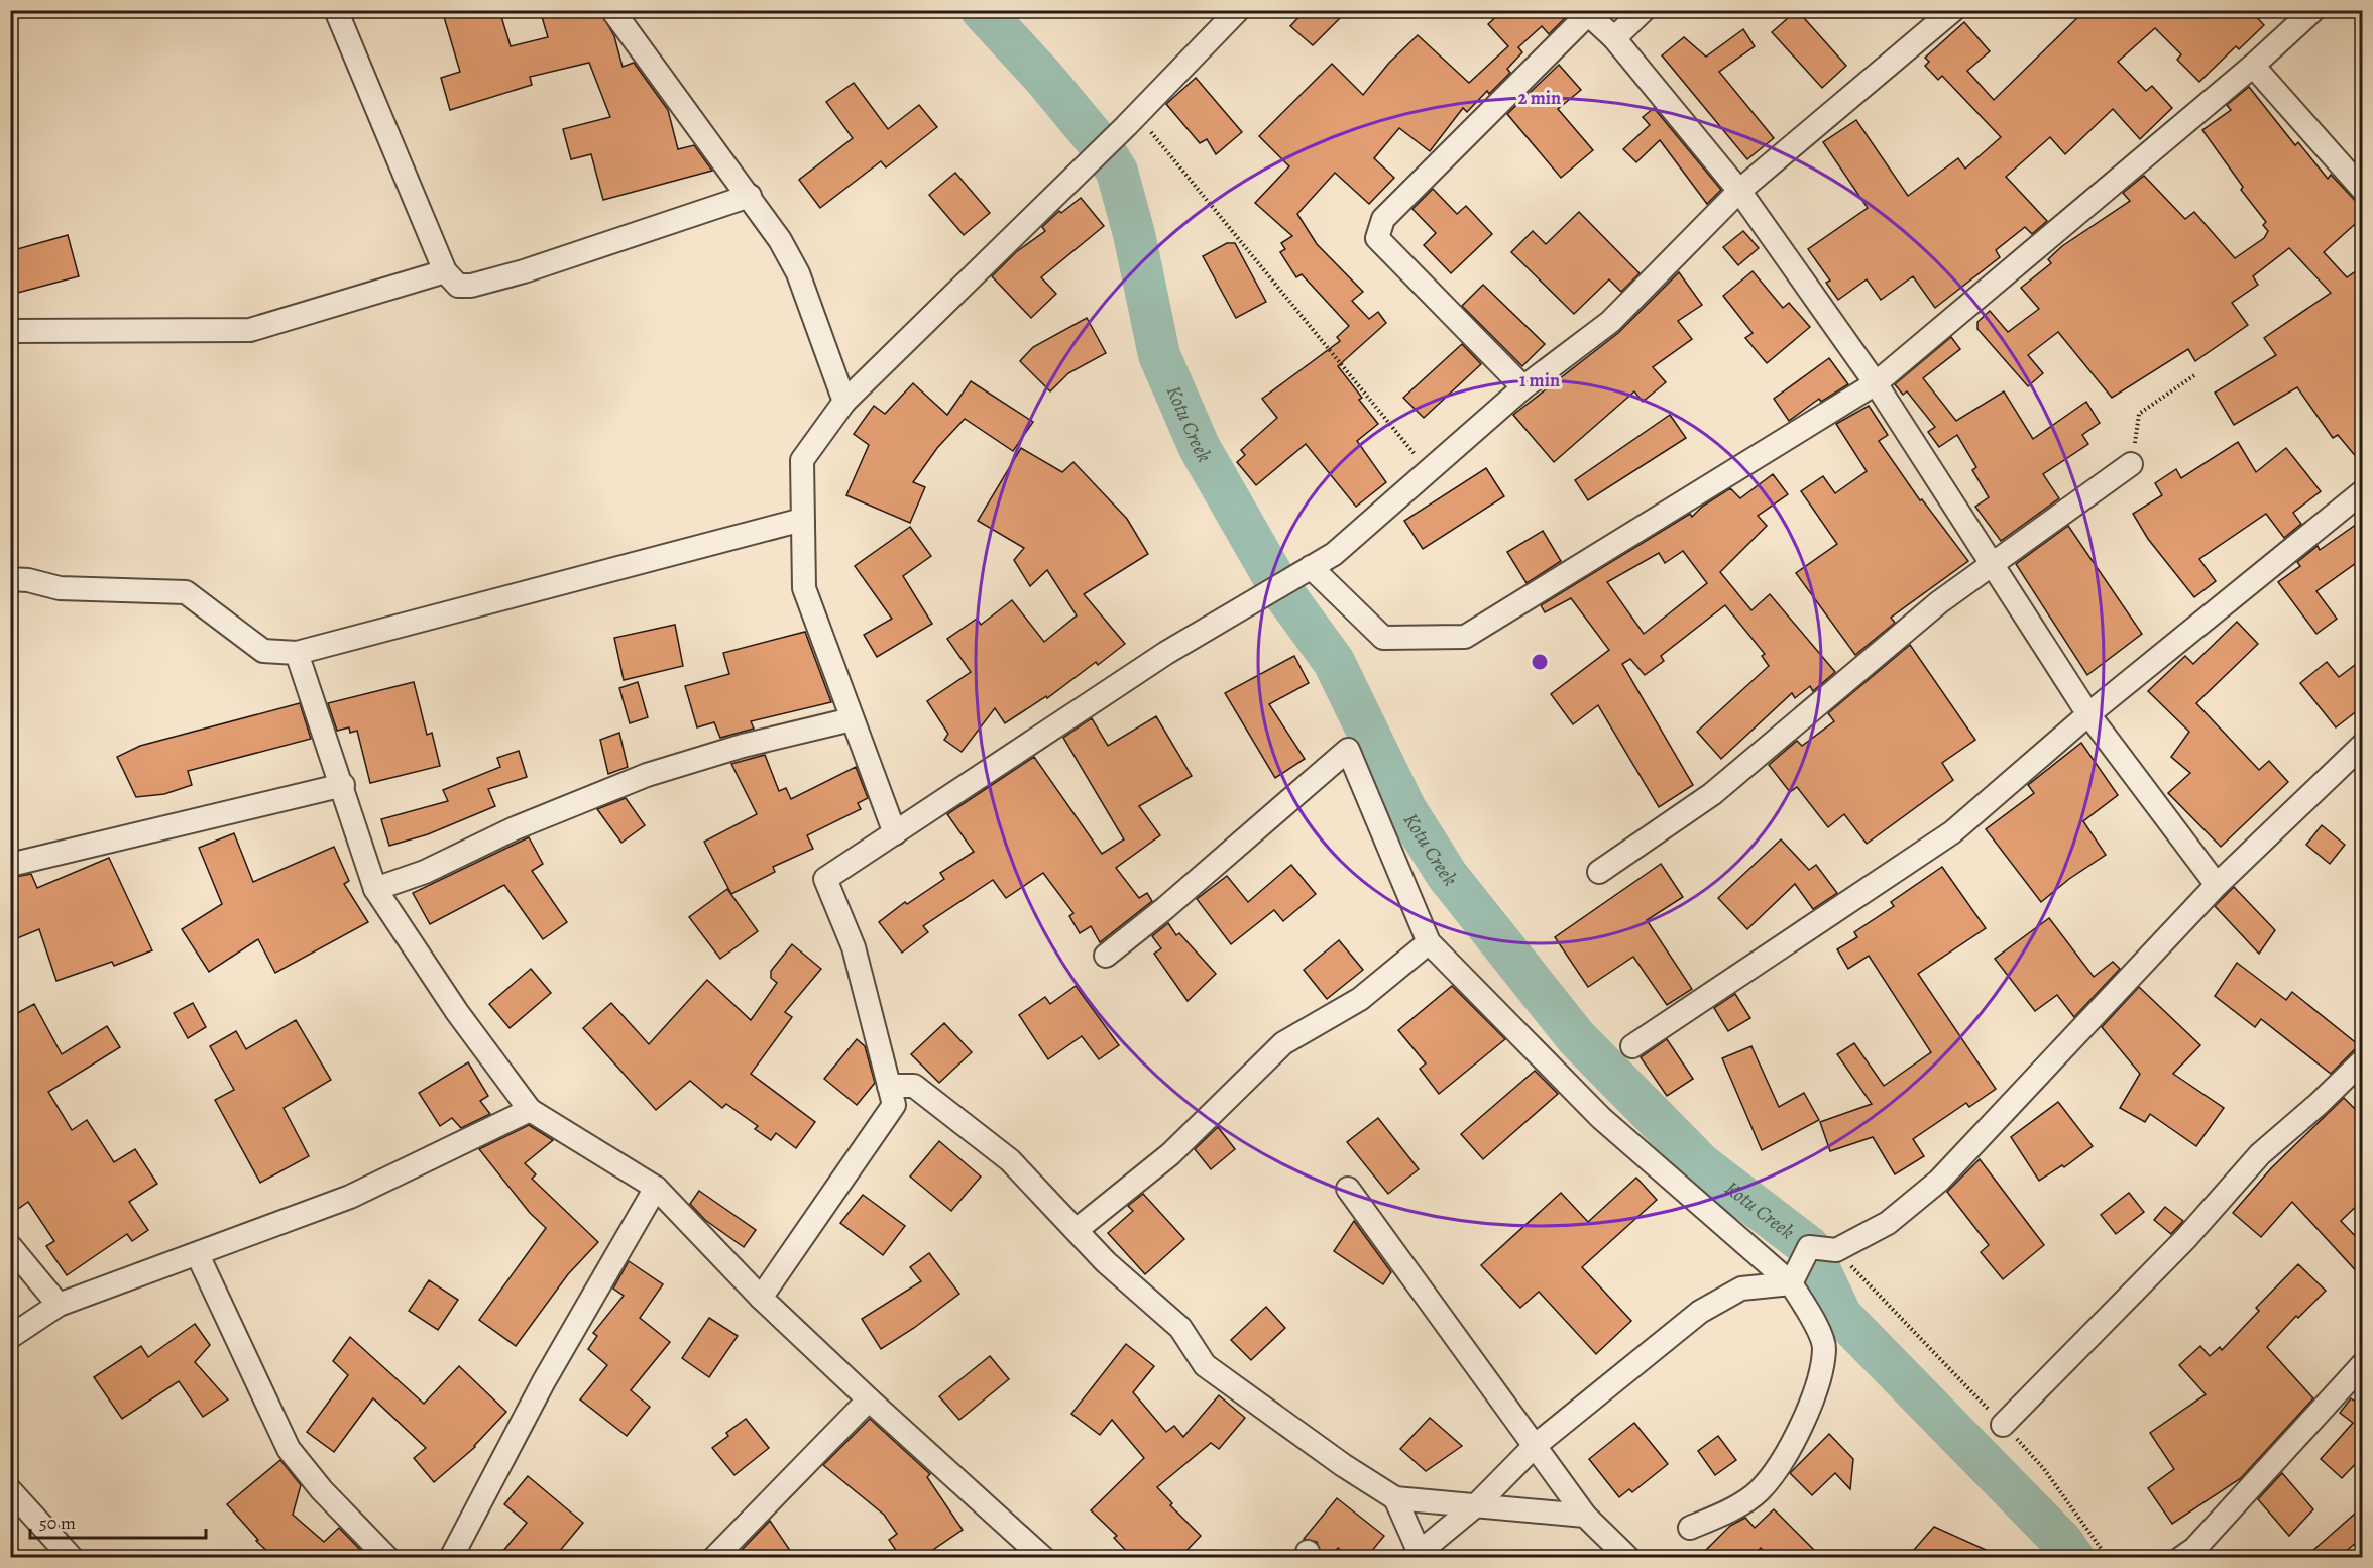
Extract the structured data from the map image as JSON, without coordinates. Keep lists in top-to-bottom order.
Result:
{
  "water": ["Kotu Creek"],
  "scale_bar": "50 m",
  "rings": ["2 min", "1 min"]
}
